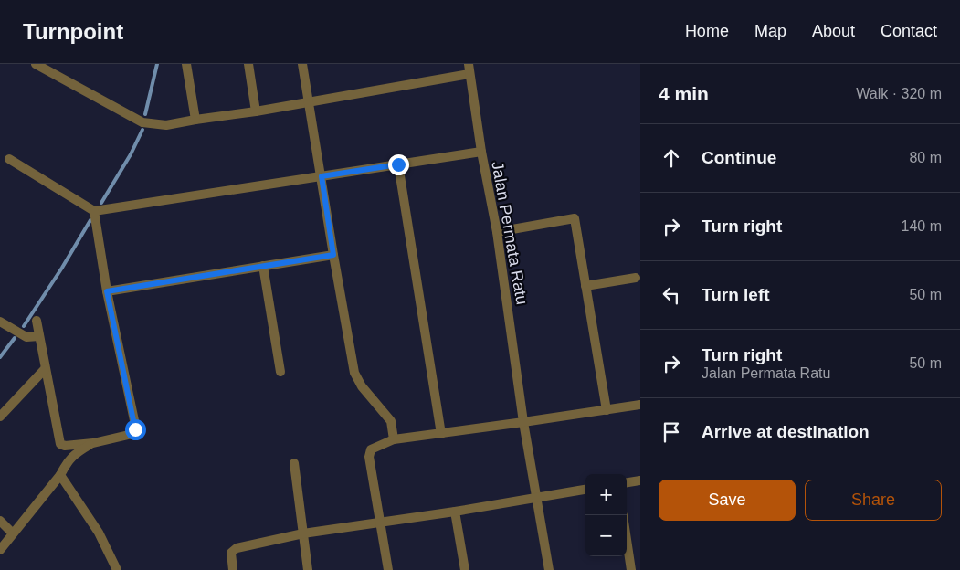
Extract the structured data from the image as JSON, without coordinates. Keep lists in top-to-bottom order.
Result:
{
  "streets": {
    "street": ["Jalan Permata Ratu"]
  },
  "page": {
    "header": "Turnpoint",
    "nav": [
      "Home",
      "Map",
      "About",
      "Contact"
    ],
    "heading": ["4 min", "Walk · 320 m"],
    "list": [
      ["Continue", "80 m"],
      ["Turn right", "140 m"],
      ["Turn left", "50 m"],
      ["Turn right", "Jalan Permata Ratu", "50 m"],
      "Arrive at destination"
    ],
    "buttons": ["Save", "Share"],
    "map_buttons": ["+", "−"]
  }
}
